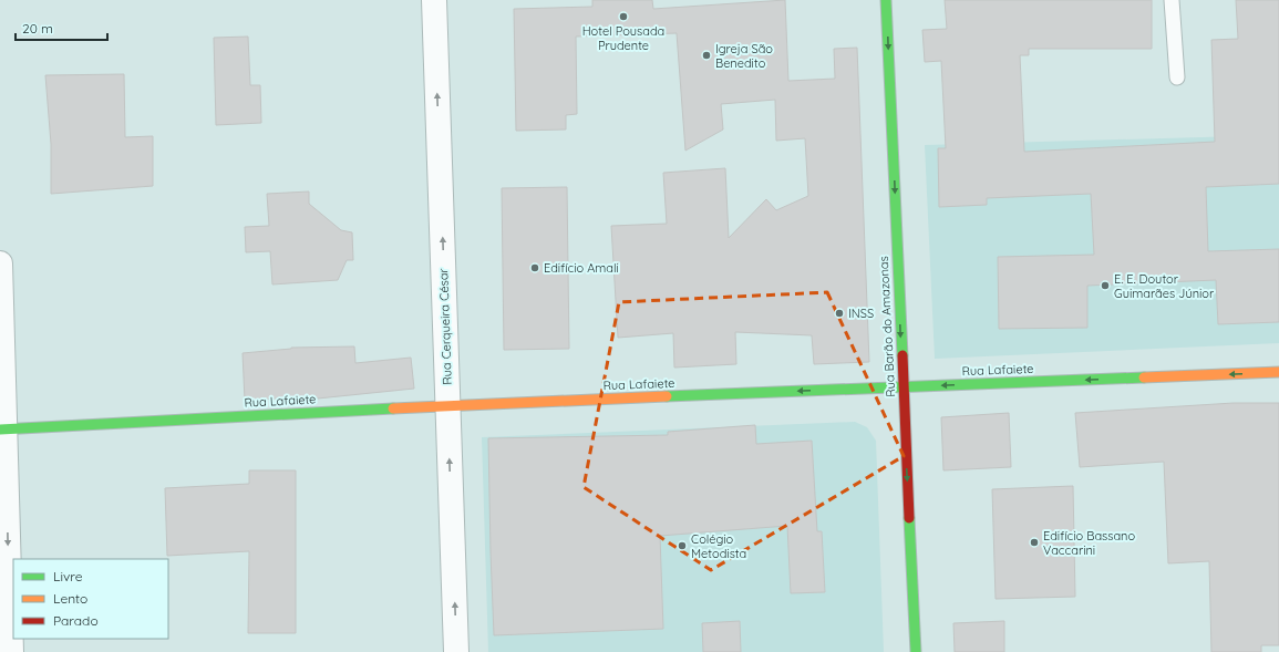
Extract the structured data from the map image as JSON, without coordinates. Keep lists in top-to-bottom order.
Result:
{
  "streets": {
    "street": ["Rua Cerqueira César", "Rua Barão do Amazonas", "Rua Lafaiete"]
  },
  "crossings": [
    ["Rua Cerqueira César", "Rua Lafaiete"],
    ["Rua Barão do Amazonas", "Rua Lafaiete"]
  ],
  "one_way": ["Rua Cerqueira César", "Rua Barão do Amazonas", "Rua Lafaiete"],
  "places": [
    "Hotel Pousada Prudente",
    "Igreja São Benedito",
    "Edifício Amali",
    "E. E. Doutor Guimarães Júnior",
    "INSS",
    "Edifício Bassano Vaccarini",
    "Colégio Metodista"
  ],
  "legend": ["Livre", "Lento", "Parado"],
  "scale_bar": "20 m"
}
